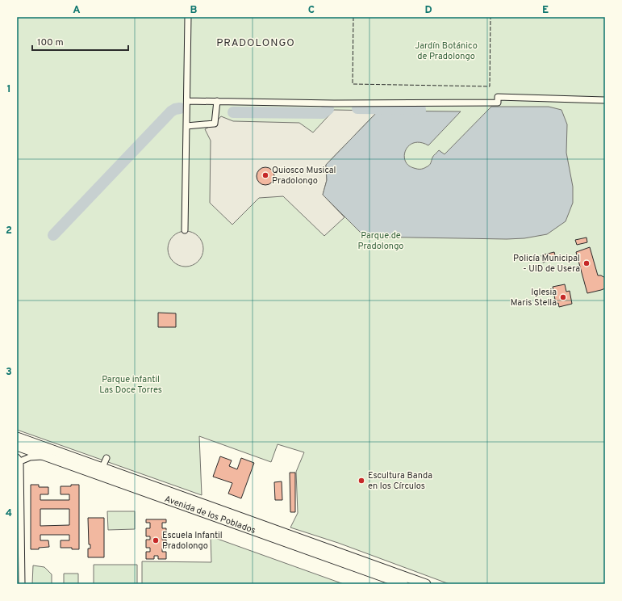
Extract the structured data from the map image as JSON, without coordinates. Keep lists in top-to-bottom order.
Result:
{
  "streets": {
    "main road": ["Avenida de los Poblados"]
  },
  "districts": ["PRADOLONGO"],
  "parks": ["Jardín Botánico de Pradolongo", "Parque de Pradolongo", "Parque infantil Las Doce Torres"],
  "places": [
    "Quiosco Musical Pradolongo",
    "Policía Municipal - UID de Usera",
    "Iglesia Maris Stella",
    "Escultura Banda en los Círculos",
    "Escuela Infantil Pradolongo"
  ],
  "scale_bar": "100 m",
  "grid": {
    "columns": [
      "A",
      "B",
      "C",
      "D",
      "E"
    ],
    "rows": [
      "1",
      "2",
      "3",
      "4"
    ]
  }
}
